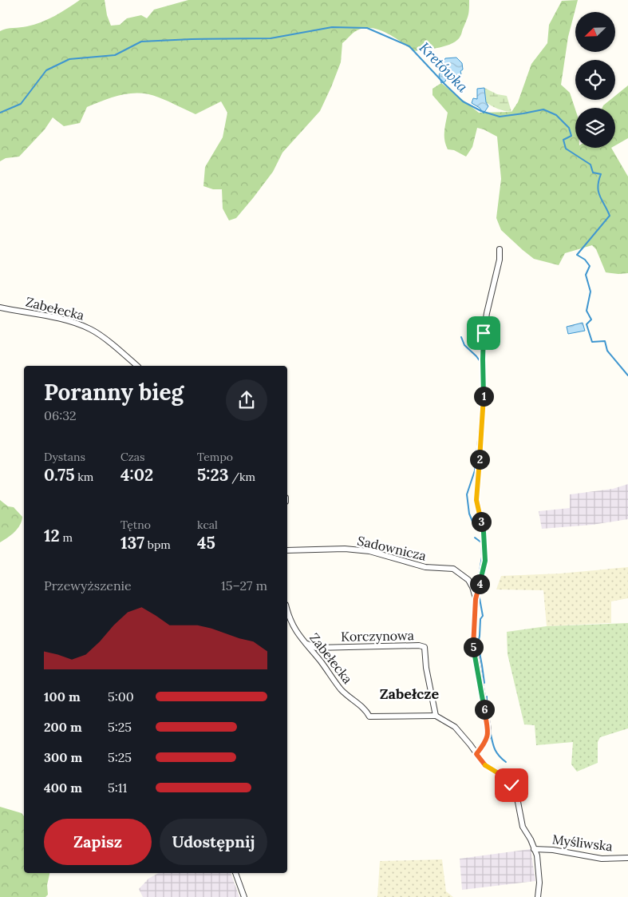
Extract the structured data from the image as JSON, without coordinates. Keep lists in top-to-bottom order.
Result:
{
  "streets": {
    "street": [
      "Zabełecka",
      "Sadownicza",
      "Korczynowa",
      "Myśliwska"
    ]
  },
  "crossings": [
    ["Zabełecka", "Korczynowa"],
    ["Zabełecka", "Myśliwska"],
    ["Korczynowa", "Myśliwska"]
  ],
  "districts": ["Zabełcze"],
  "water": ["Kretówka"],
  "north": "bottom left",
  "page": {
    "heading": ["Poranny bieg", "06:32"],
    "pins": [
      "1",
      "2",
      "3",
      "4",
      "5",
      "6"
    ],
    "stats": [
      ["Dystans", "0.75 km"],
      ["Czas", "4:02"],
      ["Tempo", "5:23 /km"],
      ["12 m"],
      ["Tętno", "137 bpm"],
      ["kcal", "45"]
    ],
    "chart": ["Przewyższenie", "15–27 m"],
    "list": [
      {
        "name": "100 m",
        "note": "5:00"
      },
      {
        "name": "200 m",
        "note": "5:25"
      },
      {
        "name": "300 m",
        "note": "5:25"
      },
      {
        "name": "400 m",
        "note": "5:11"
      }
    ],
    "buttons": ["Zapisz", "Udostępnij"]
  }
}
